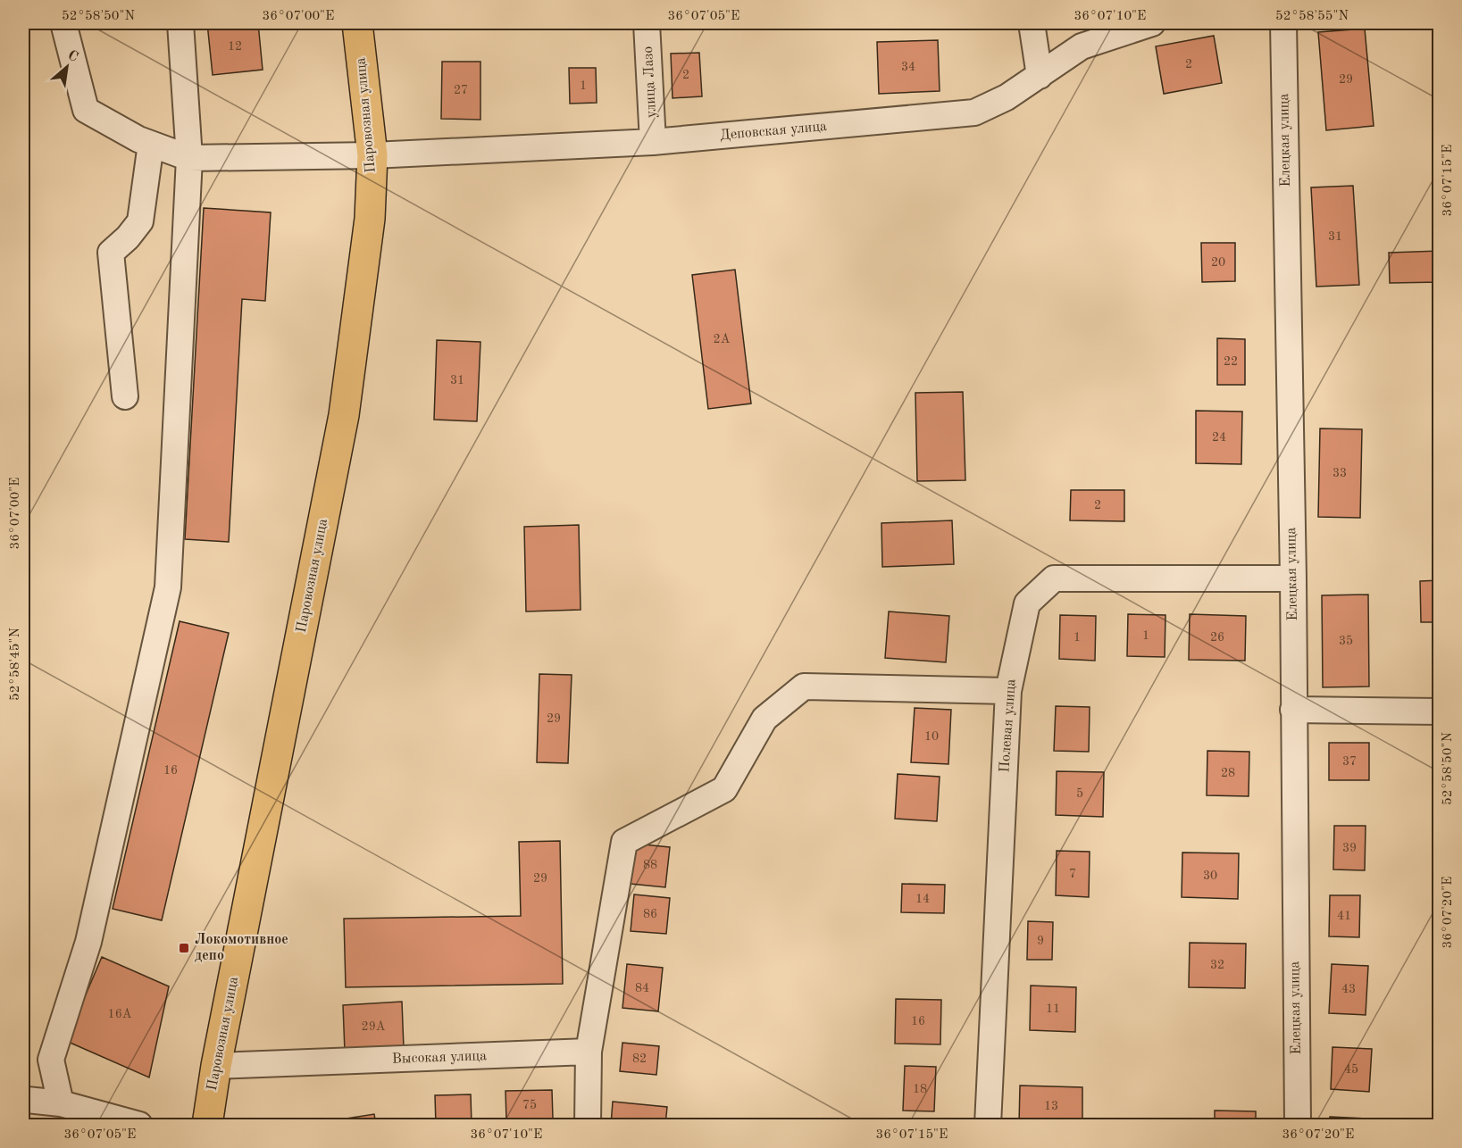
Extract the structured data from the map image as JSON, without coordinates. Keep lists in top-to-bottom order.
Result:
{
  "streets": {
    "main road": ["Паровозная улица"],
    "street": [
      "улица Лазо",
      "Деповская улица",
      "Елецкая улица",
      "Полевая улица",
      "Высокая улица"
    ]
  },
  "crossings": [
    ["улица Лазо", "Деповская улица"],
    ["Паровозная улица", "Деповская улица"],
    ["Паровозная улица", "Высокая улица"],
    ["Елецкая улица", "Полевая улица"]
  ],
  "places": {
    "transit": ["Локомотивное депо"]
  },
  "house_numbers": [
    "12",
    "2",
    "34",
    "2",
    "29",
    "1",
    "27",
    "31",
    "20",
    "2А",
    "22",
    "31",
    "24",
    "33",
    "2",
    "1",
    "1",
    "26",
    "35",
    "29",
    "10",
    "37",
    "16",
    "28",
    "5",
    "39",
    "88",
    "7",
    "30",
    "29",
    "14",
    "86",
    "41",
    "9",
    "32",
    "84",
    "43",
    "11",
    "16А",
    "16",
    "29А",
    "82",
    "45",
    "18",
    "75",
    "13"
  ],
  "north": "top right",
  "coordinates": [
    "52°58'50\"N",
    "36°07'00\"E",
    "36°07'05\"E",
    "36°07'10\"E",
    "52°58'55\"N",
    "36°07'15\"E",
    "52°58'45\"N",
    "36°07'20\"E"
  ]
}
